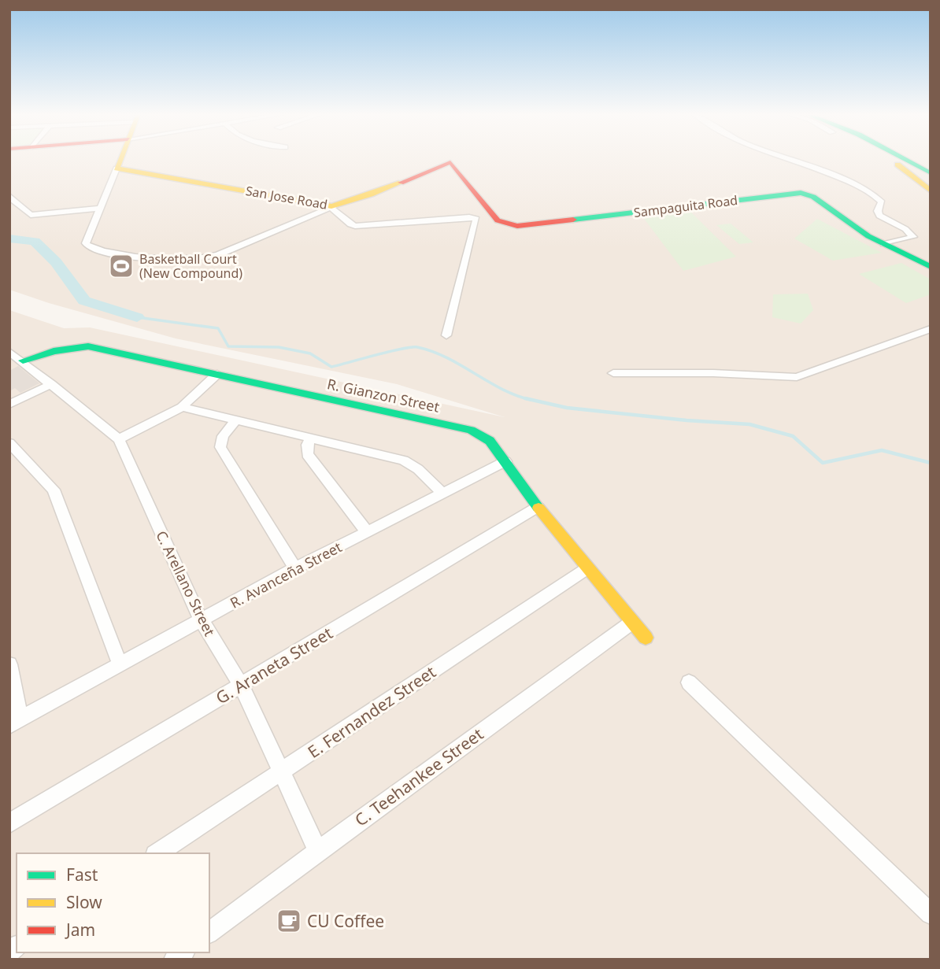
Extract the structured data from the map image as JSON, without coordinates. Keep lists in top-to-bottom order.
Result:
{
  "streets": {
    "main road": ["San Jose Road", "Sampaguita Road", "R. Gianzon Street"],
    "street": [
      "R. Avanceña Street",
      "C. Arellano Street",
      "G. Araneta Street",
      "E. Fernandez Street",
      "C. Teehankee Street"
    ]
  },
  "crossings": [
    ["San Jose Road", "Sampaguita Road"],
    ["R. Gianzon Street", "R. Avanceña Street"],
    ["R. Gianzon Street", "C. Arellano Street"],
    ["R. Gianzon Street", "G. Araneta Street"],
    ["R. Gianzon Street", "E. Fernandez Street"],
    ["R. Gianzon Street", "C. Teehankee Street"],
    ["R. Avanceña Street", "C. Arellano Street"],
    ["C. Arellano Street", "G. Araneta Street"],
    ["C. Arellano Street", "E. Fernandez Street"],
    ["C. Arellano Street", "C. Teehankee Street"]
  ],
  "places": {
    "sports": ["Basketball Court (New Compound)"],
    "cafe": ["CU Coffee"]
  },
  "legend": ["Fast", "Slow", "Jam"]
}
